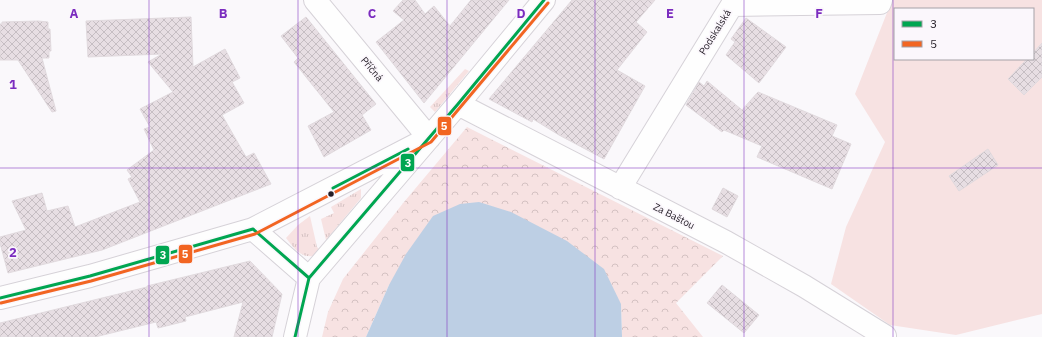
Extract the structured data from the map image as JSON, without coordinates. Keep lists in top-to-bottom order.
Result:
{
  "streets": {
    "street": ["Podskalská", "Příčná", "Za Baštou"]
  },
  "crossings": [
    ["Podskalská", "Za Baštou"]
  ],
  "lines": ["transit line 3", "transit line 5"],
  "legend": ["3", "5"],
  "grid": {
    "columns": [
      "A",
      "B",
      "C",
      "D",
      "E",
      "F"
    ],
    "rows": ["1", "2"]
  }
}
